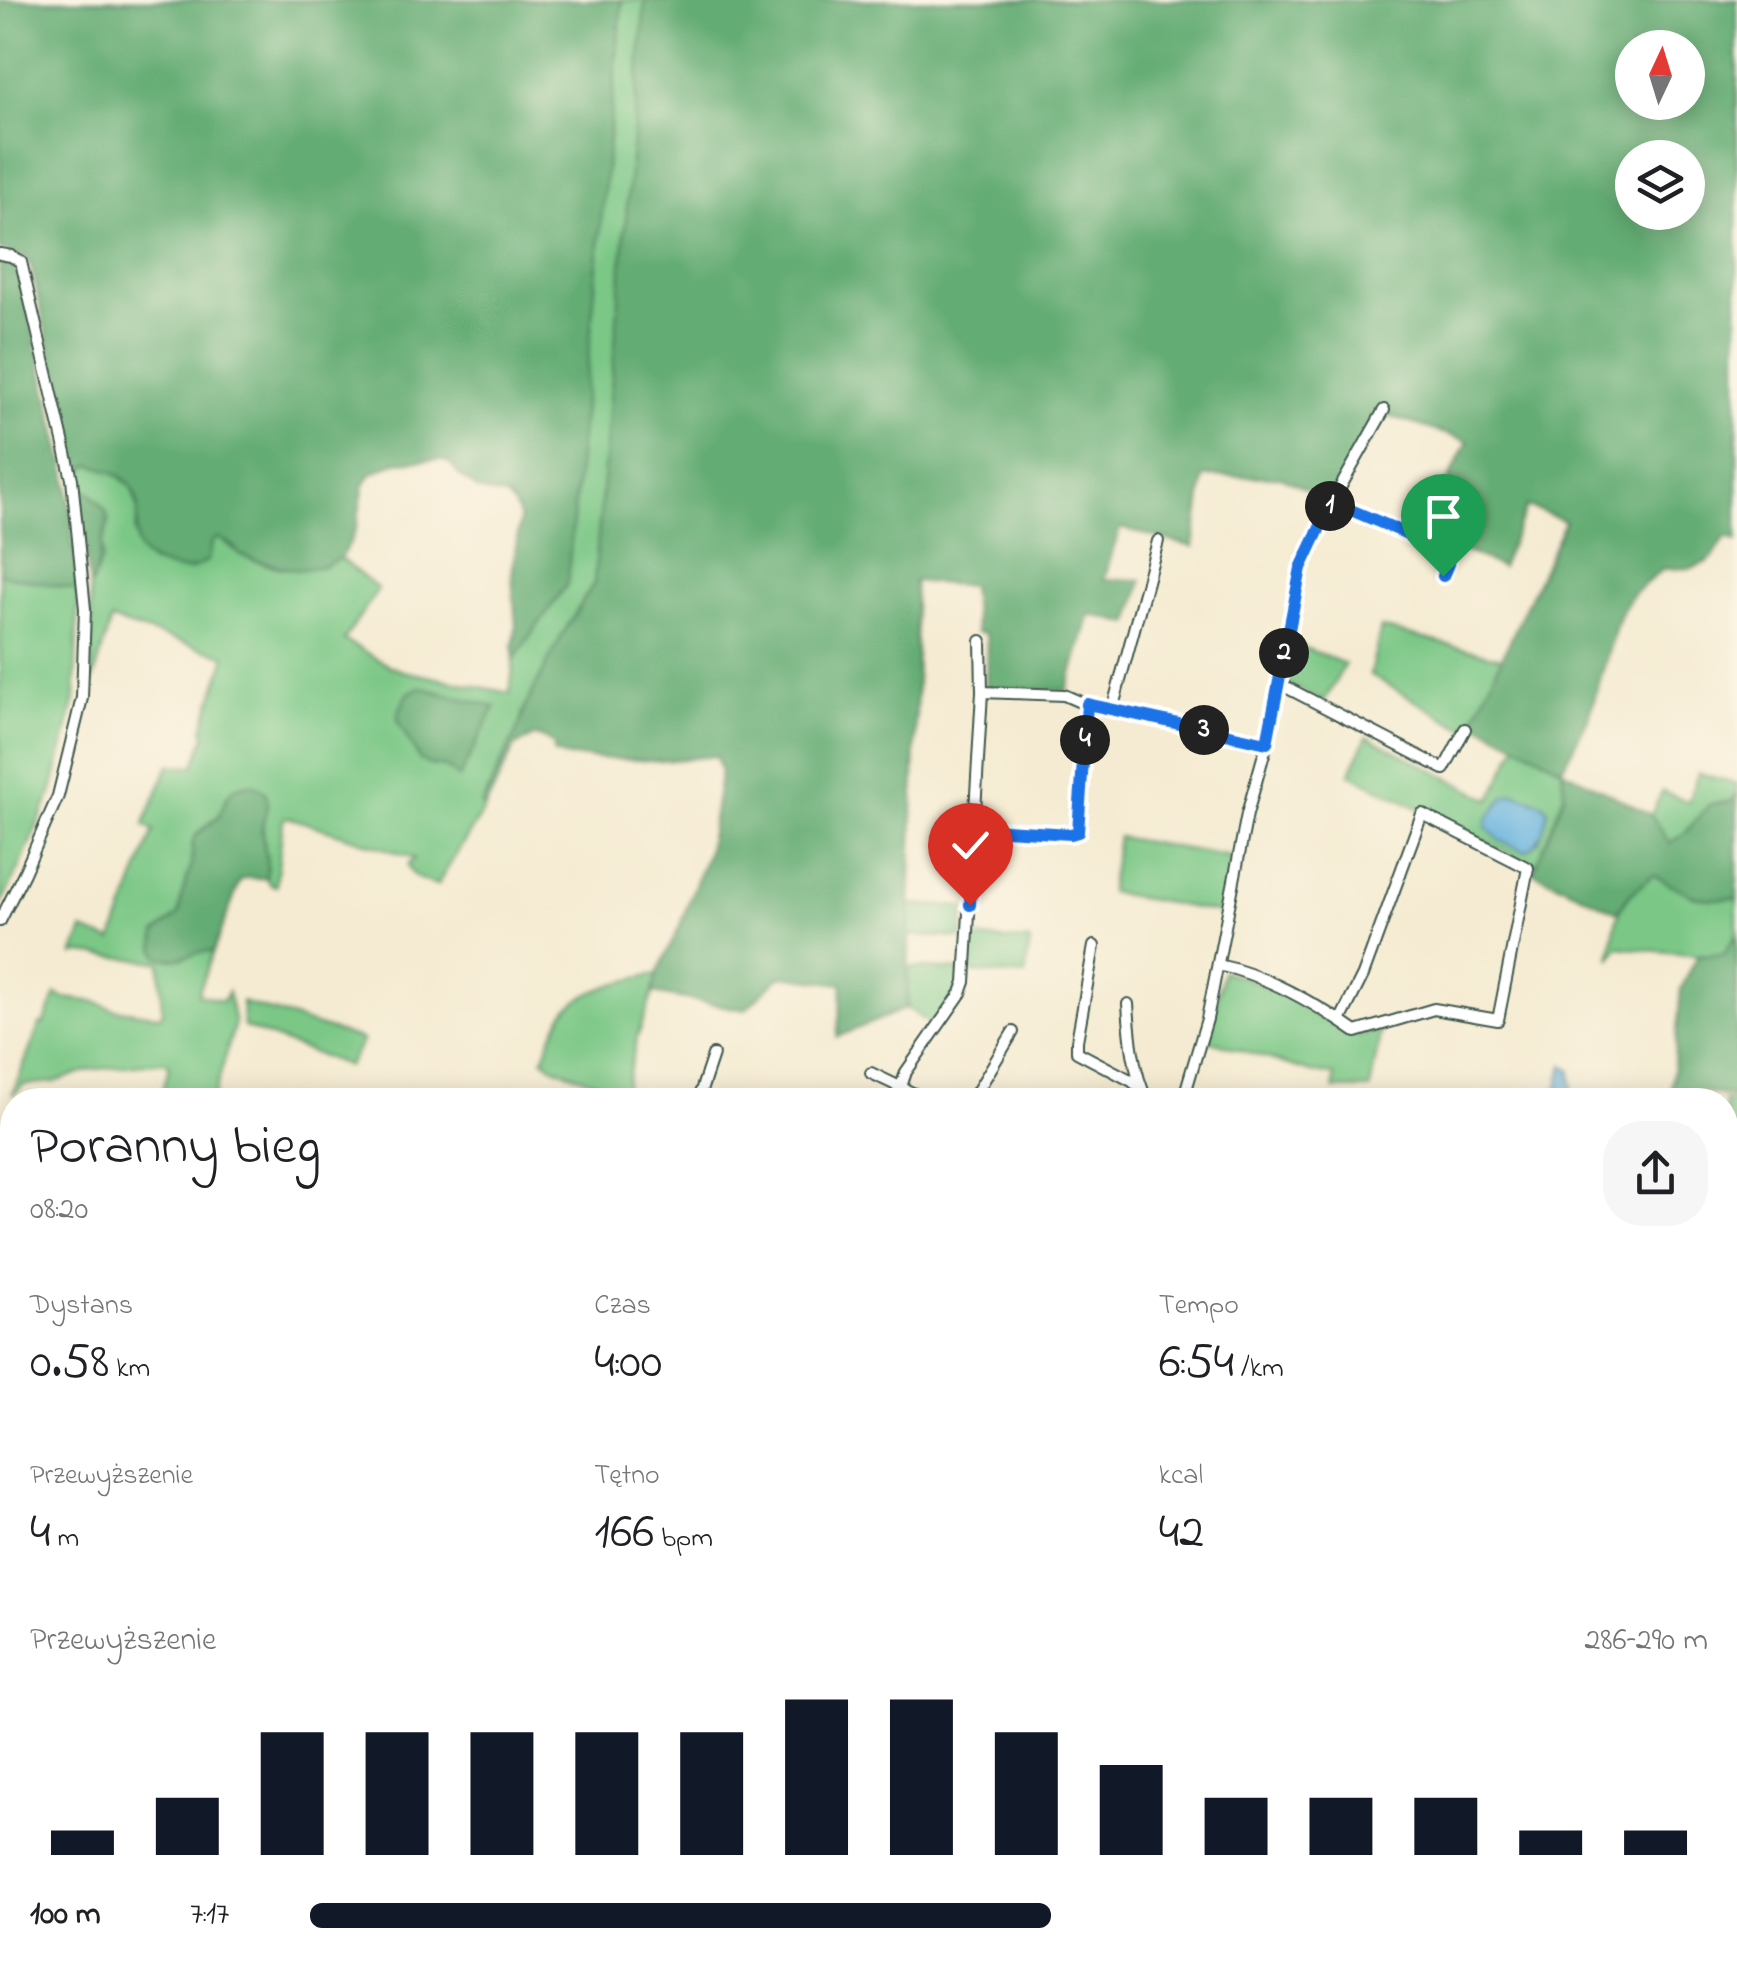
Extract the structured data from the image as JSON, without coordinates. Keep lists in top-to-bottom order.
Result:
{
  "north": "top",
  "page": {
    "pins": [
      "1",
      "2",
      "3",
      "4"
    ],
    "heading": ["Poranny bieg", "08:20"],
    "stats": [
      ["Dystans", "0.58 km"],
      ["Czas", "4:00"],
      ["Tempo", "6:54 /km"],
      ["Przewyższenie", "4 m"],
      ["Tętno", "166 bpm"],
      ["kcal", "42"]
    ],
    "chart": ["Przewyższenie", "286–290 m"],
    "list": [
      {
        "name": "100 m",
        "note": "7:17"
      }
    ]
  }
}
